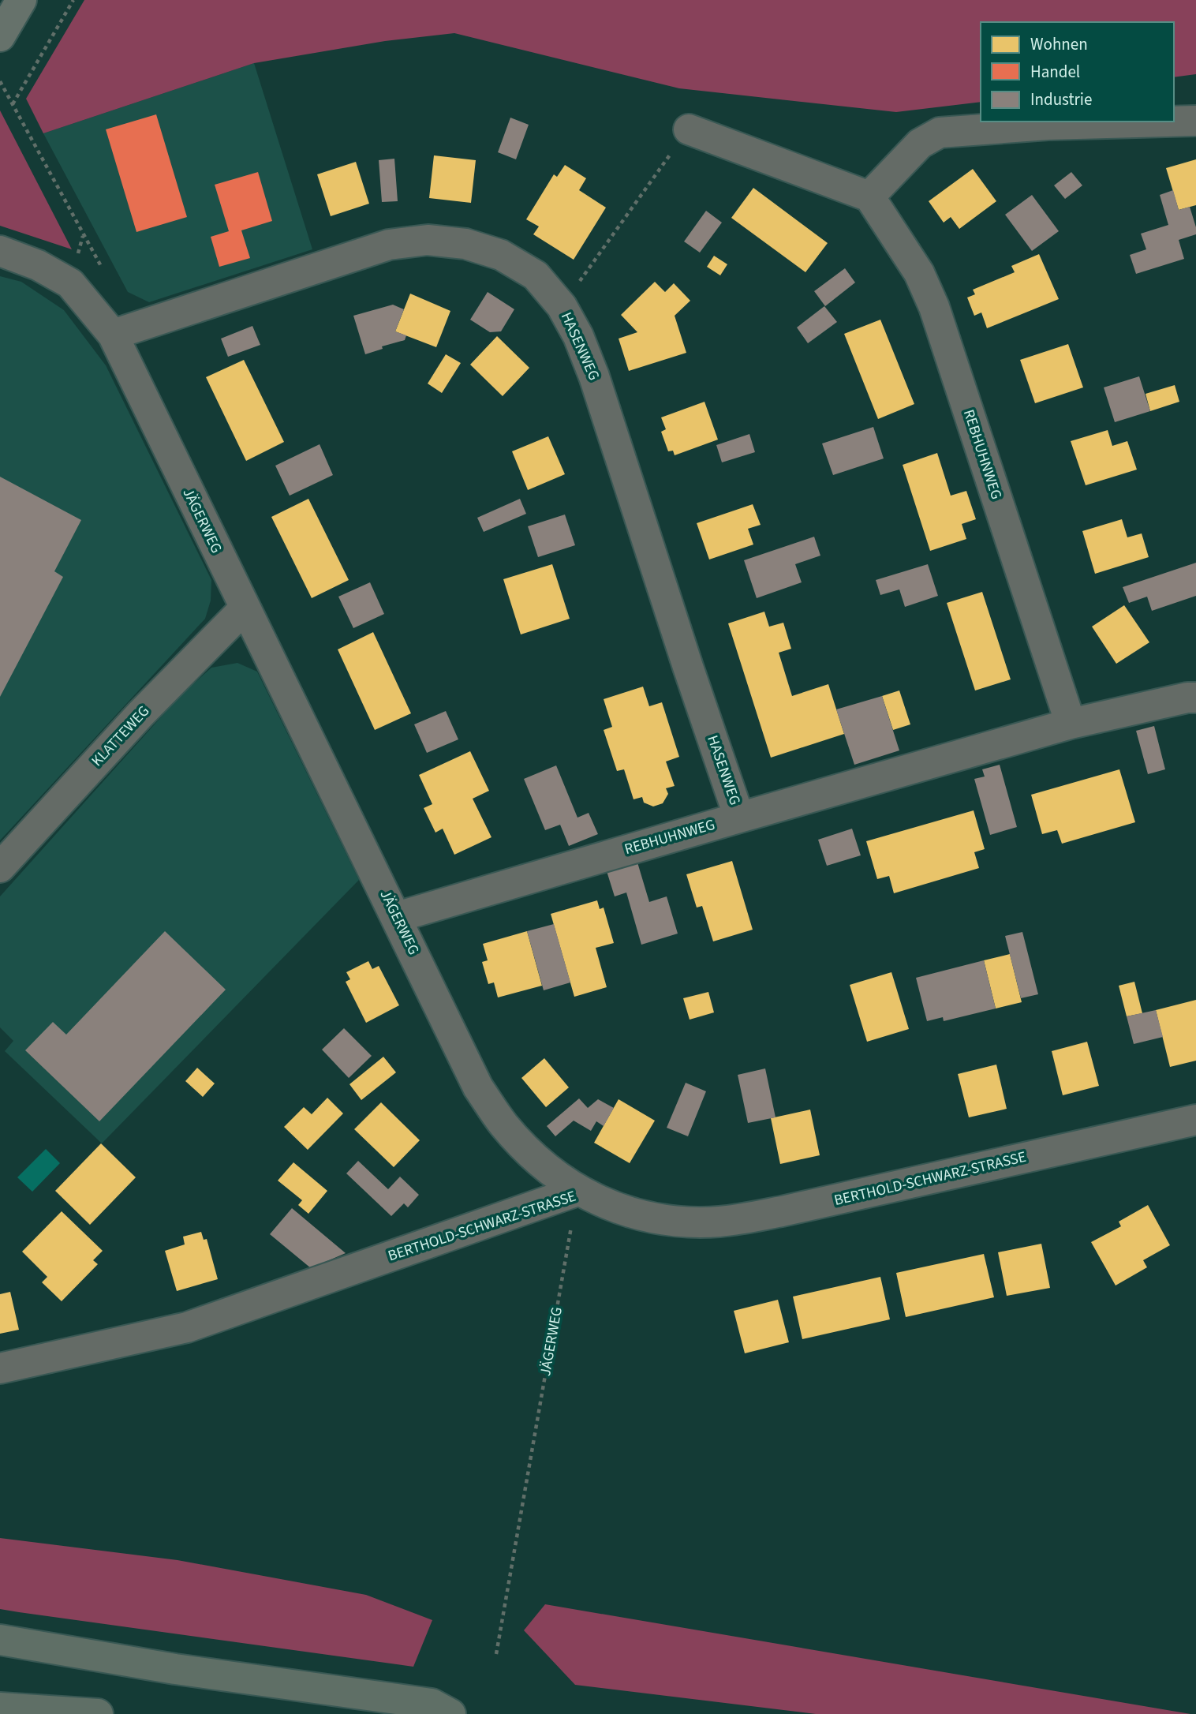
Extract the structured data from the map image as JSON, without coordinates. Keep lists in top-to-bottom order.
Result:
{
  "streets": {
    "street": [
      "HASENWEG",
      "REBHUHNWEG",
      "JÄGERWEG",
      "KLATTEWEG",
      "BERTHOLD-SCHWARZ-STRASSE"
    ]
  },
  "crossings": [
    ["HASENWEG", "REBHUHNWEG"],
    ["HASENWEG", "JÄGERWEG"],
    ["REBHUHNWEG", "JÄGERWEG"],
    ["JÄGERWEG", "KLATTEWEG"],
    ["JÄGERWEG", "BERTHOLD-SCHWARZ-STRASSE"]
  ],
  "legend": ["Wohnen", "Handel", "Industrie"]
}
